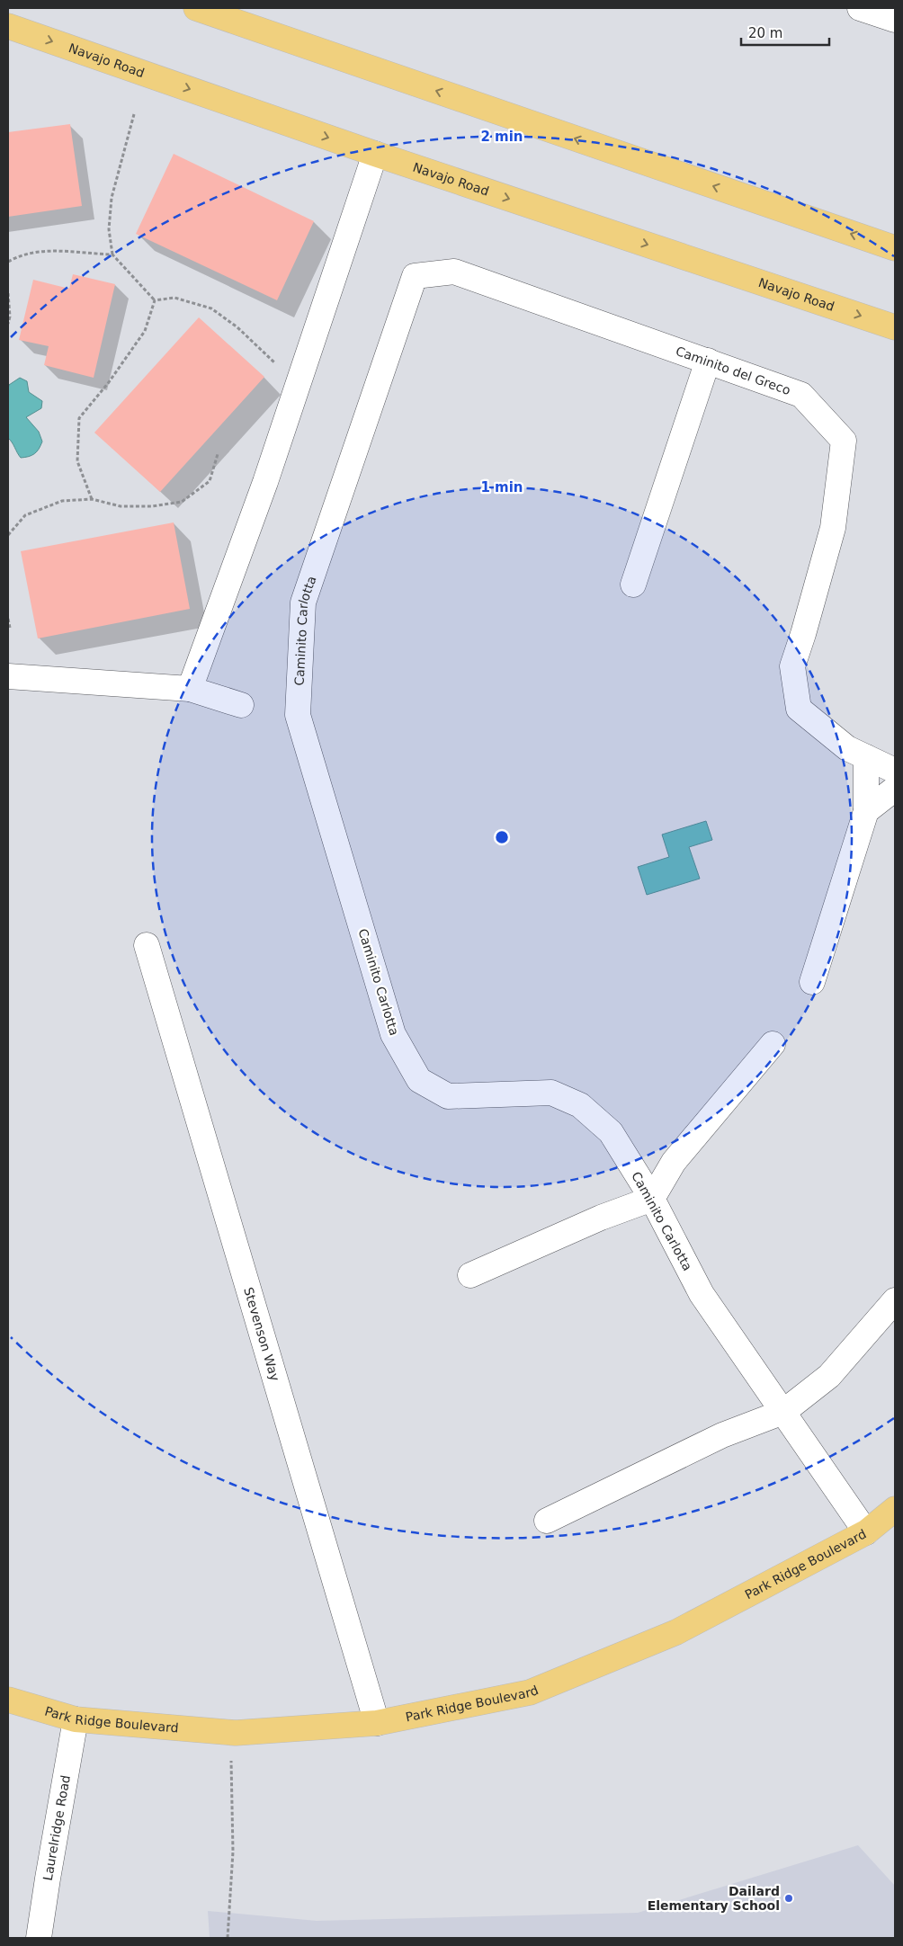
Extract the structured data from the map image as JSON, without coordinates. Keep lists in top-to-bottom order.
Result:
{
  "streets": {
    "main road": ["Navajo Road", "Park Ridge Boulevard"],
    "street": [
      "Caminito del Greco",
      "Caminito Carlotta",
      "Stevenson Way",
      "Laurelridge Road"
    ]
  },
  "crossings": [
    ["Caminito del Greco", "Caminito Carlotta"],
    ["Caminito Carlotta", "Park Ridge Boulevard"],
    ["Stevenson Way", "Park Ridge Boulevard"],
    ["Park Ridge Boulevard", "Laurelridge Road"]
  ],
  "places": ["Dailard Elementary School"],
  "scale_bar": "20 m",
  "rings": ["2 min", "1 min"]
}
